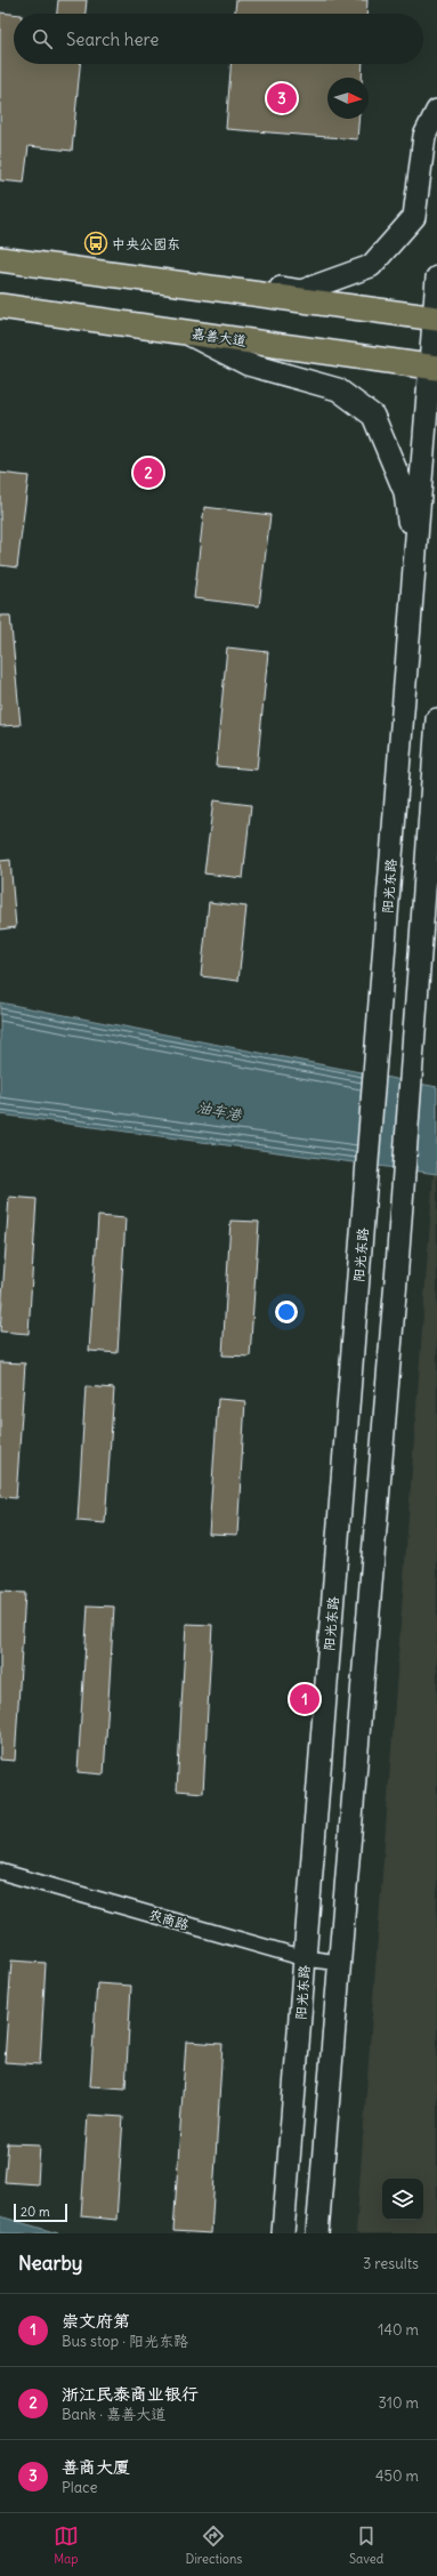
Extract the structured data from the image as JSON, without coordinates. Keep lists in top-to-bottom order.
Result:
{
  "streets": {
    "main road": ["嘉善大道", "阳光东路"],
    "street": ["农商路"]
  },
  "crossings": [
    ["嘉善大道", "阳光东路"],
    ["阳光东路", "农商路"]
  ],
  "water": ["油车港"],
  "places": {
    "bus stop": ["中央公园东"]
  },
  "scale_bar": "20 m",
  "north": "right",
  "page": {
    "search": "Search here",
    "pins": ["3", "2", "1"],
    "scale": "20 m",
    "heading": ["Nearby", "3 results"],
    "list": [
      {
        "mark": "1",
        "name": "崇文府第",
        "note": "Bus stop · 阳光东路",
        "value": "140 m"
      },
      {
        "mark": "2",
        "name": "浙江民泰商业银行",
        "note": "Bank · 嘉善大道",
        "value": "310 m"
      },
      {
        "mark": "3",
        "name": "善商大厦",
        "note": "Place",
        "value": "450 m"
      }
    ],
    "nav": ["Map", "Directions", "Saved"]
  }
}
